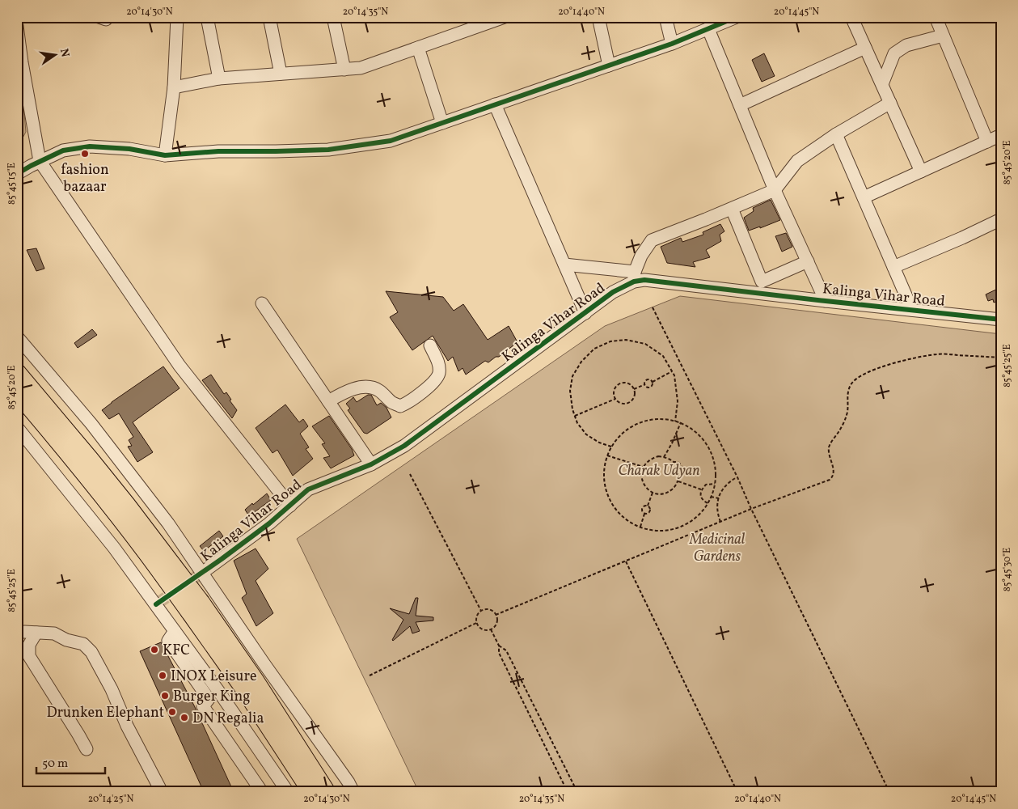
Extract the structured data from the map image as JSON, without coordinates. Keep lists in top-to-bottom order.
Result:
{
  "streets": {
    "street": ["Kalinga Vihar Road"]
  },
  "parks": ["Charak Udyan", "Medicinal Gardens"],
  "places": [
    "fashion bazaar",
    "KFC",
    "INOX Leisure",
    "Burger King",
    "Drunken Elephant",
    "DN Regalia"
  ],
  "scale_bar": "50 m",
  "north": "right",
  "coordinates": [
    "20°14'30\"N",
    "20°14'35\"N",
    "20°14'40\"N",
    "20°14'45\"N",
    "85°45'20\"E",
    "85°45'15\"E",
    "85°45'25\"E",
    "85°45'30\"E",
    "20°14'25\"N"
  ]
}
